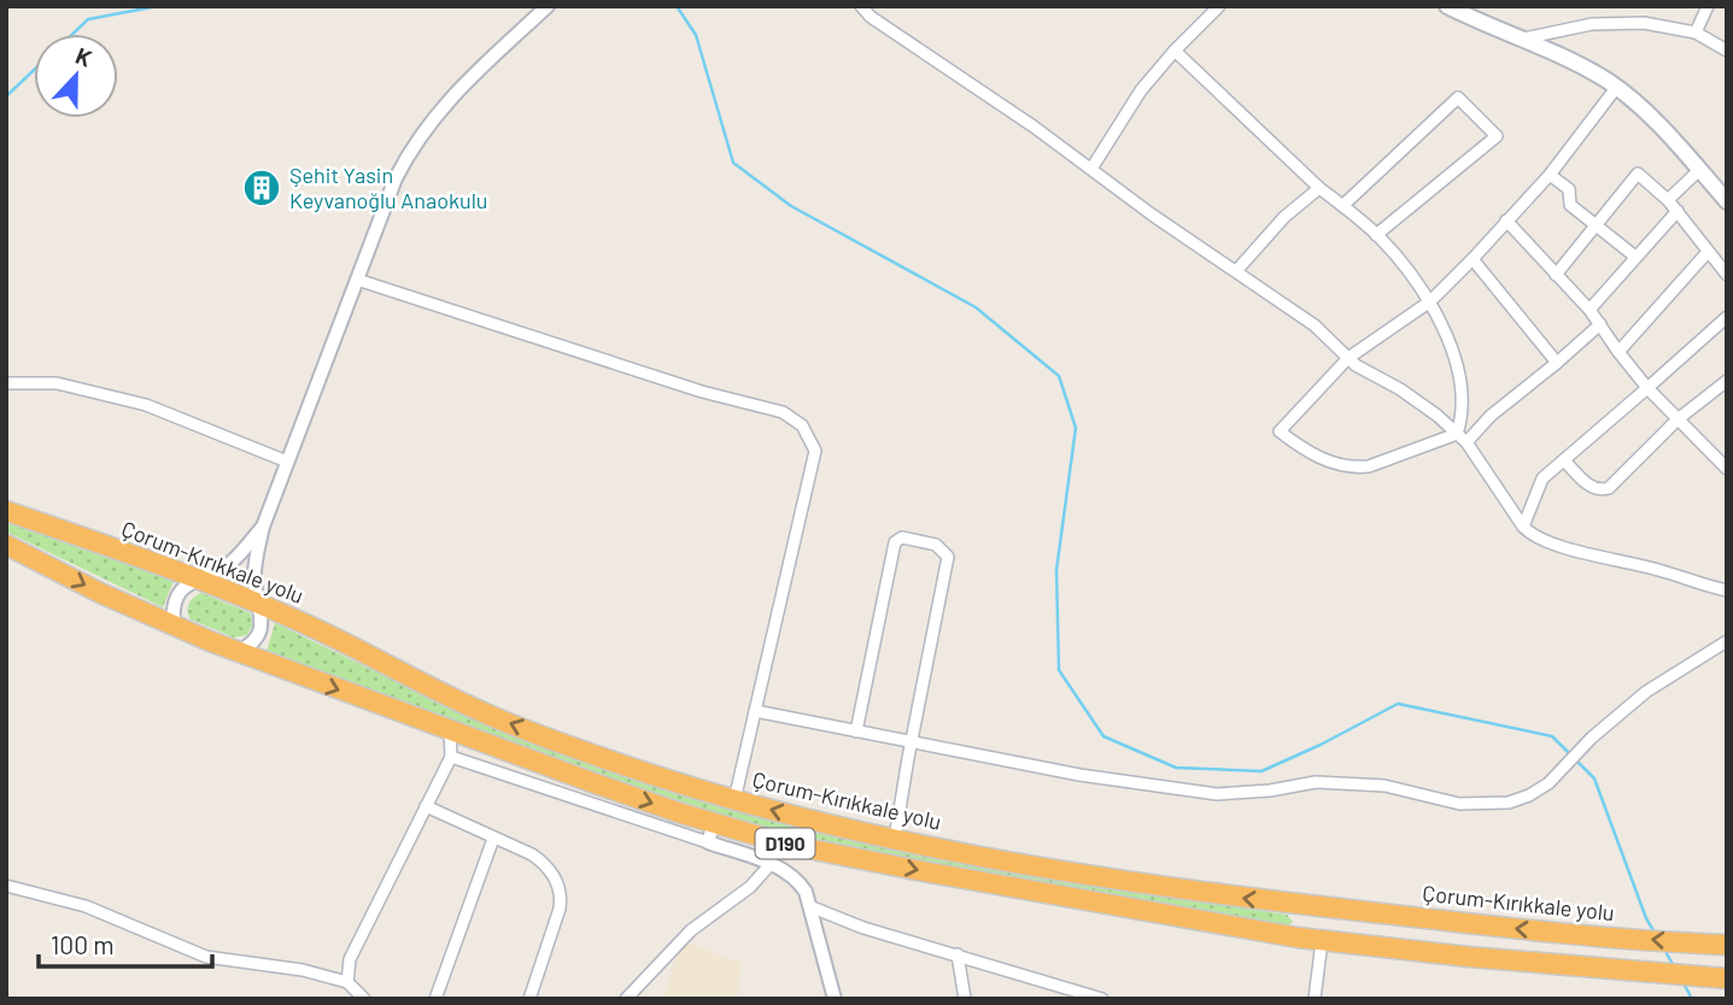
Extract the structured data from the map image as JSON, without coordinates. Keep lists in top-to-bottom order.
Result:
{
  "streets": {
    "highway": ["Çorum-Kırıkkale yolu", "D190"]
  },
  "places": {
    "building": ["Şehit Yasin Keyvanoğlu Anaokulu"]
  },
  "scale_bar": "100 m",
  "north": "top"
}
